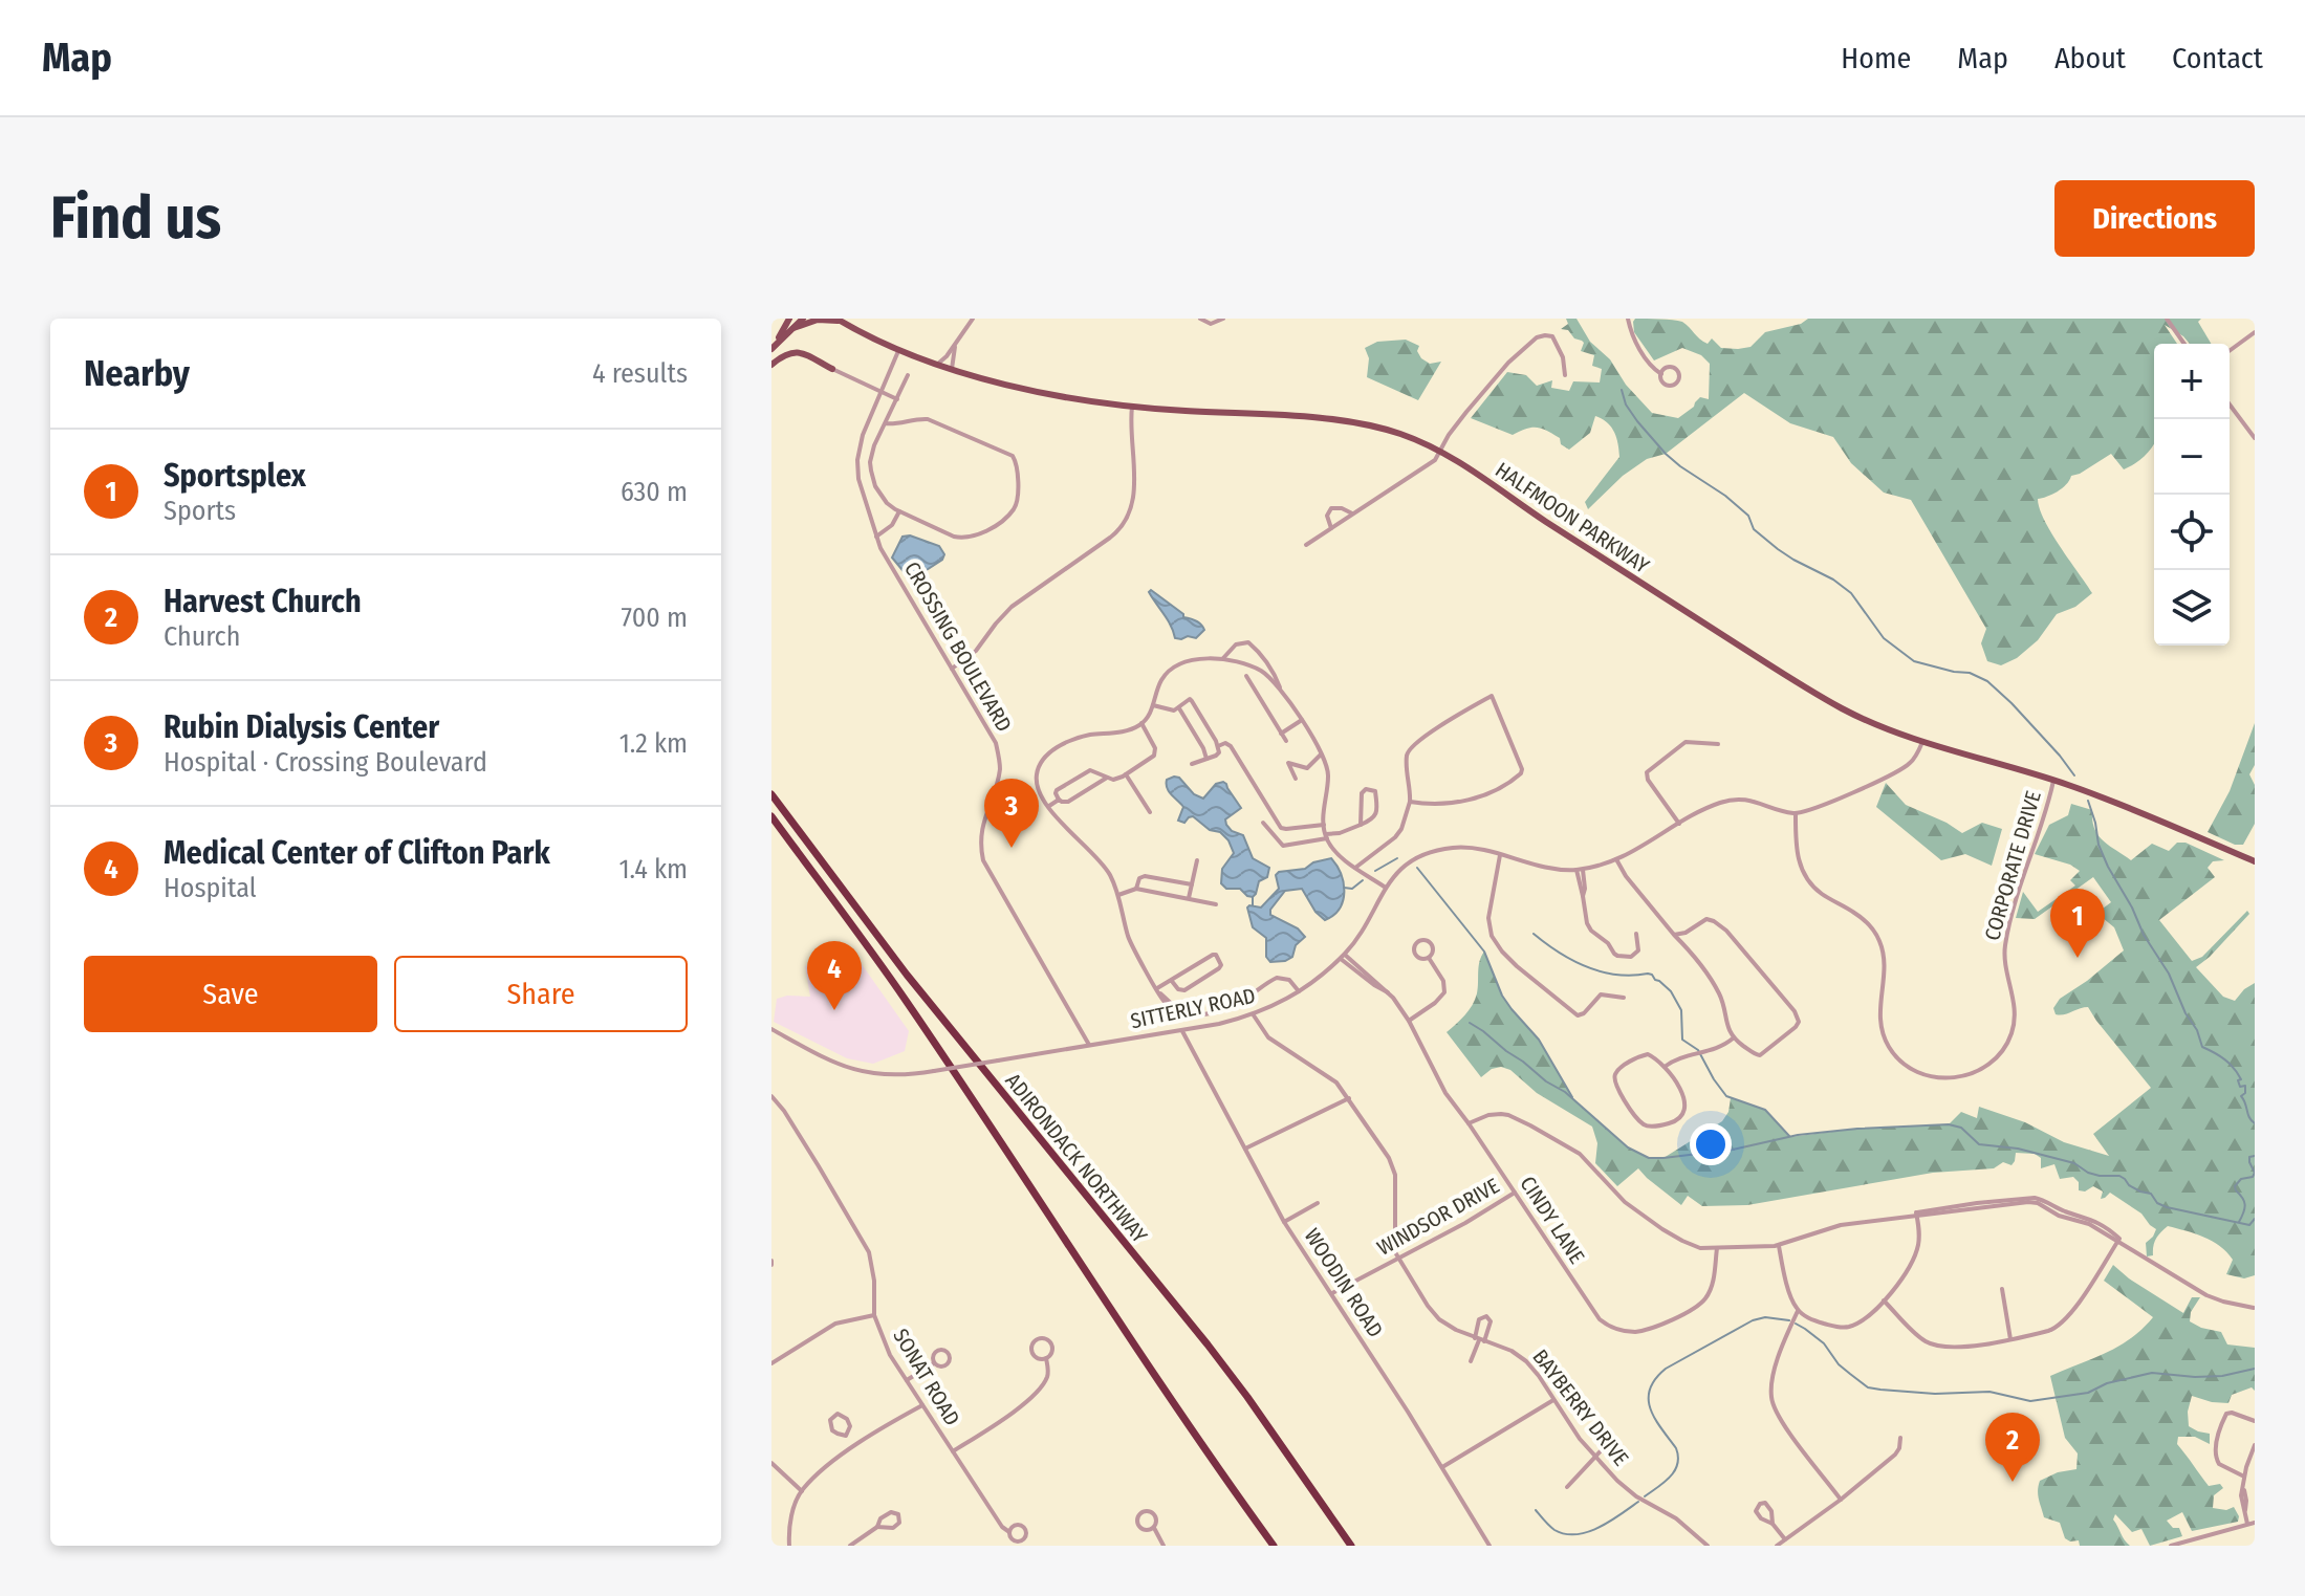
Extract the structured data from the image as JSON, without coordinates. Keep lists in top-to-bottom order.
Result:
{
  "streets": {
    "highway": ["ADIRONDACK NORTHWAY"],
    "main road": ["HALFMOON PARKWAY"],
    "street": [
      "CROSSING BOULEVARD",
      "CORPORATE DRIVE",
      "SITTERLY ROAD",
      "WINDSOR DRIVE",
      "CINDY LANE",
      "WOODIN ROAD",
      "SONAT ROAD",
      "BAYBERRY DRIVE"
    ]
  },
  "crossings": [
    ["HALFMOON PARKWAY", "CROSSING BOULEVARD"],
    ["HALFMOON PARKWAY", "CORPORATE DRIVE"],
    ["CROSSING BOULEVARD", "SITTERLY ROAD"],
    ["CORPORATE DRIVE", "SITTERLY ROAD"],
    ["SITTERLY ROAD", "CINDY LANE"],
    ["SITTERLY ROAD", "WOODIN ROAD"],
    ["WINDSOR DRIVE", "CINDY LANE"],
    ["WINDSOR DRIVE", "WOODIN ROAD"],
    ["WINDSOR DRIVE", "BAYBERRY DRIVE"]
  ],
  "page": {
    "header": "Map",
    "nav": [
      "Home",
      "Map",
      "About",
      "Contact"
    ],
    "buttons": [
      "Directions",
      ["Save", "Share"]
    ],
    "title": "Find us",
    "heading": ["Nearby", "4 results"],
    "map_buttons": ["+", "−"],
    "list": [
      {
        "mark": "1",
        "name": "Sportsplex",
        "note": "Sports",
        "value": "630 m"
      },
      {
        "mark": "2",
        "name": "Harvest Church",
        "note": "Church",
        "value": "700 m"
      },
      {
        "mark": "3",
        "name": "Rubin Dialysis Center",
        "note": "Hospital · Crossing Boulevard",
        "value": "1.2 km"
      },
      {
        "mark": "4",
        "name": "Medical Center of Clifton Park",
        "note": "Hospital",
        "value": "1.4 km"
      }
    ],
    "pins": [
      "3",
      "1",
      "4",
      "2"
    ]
  }
}
